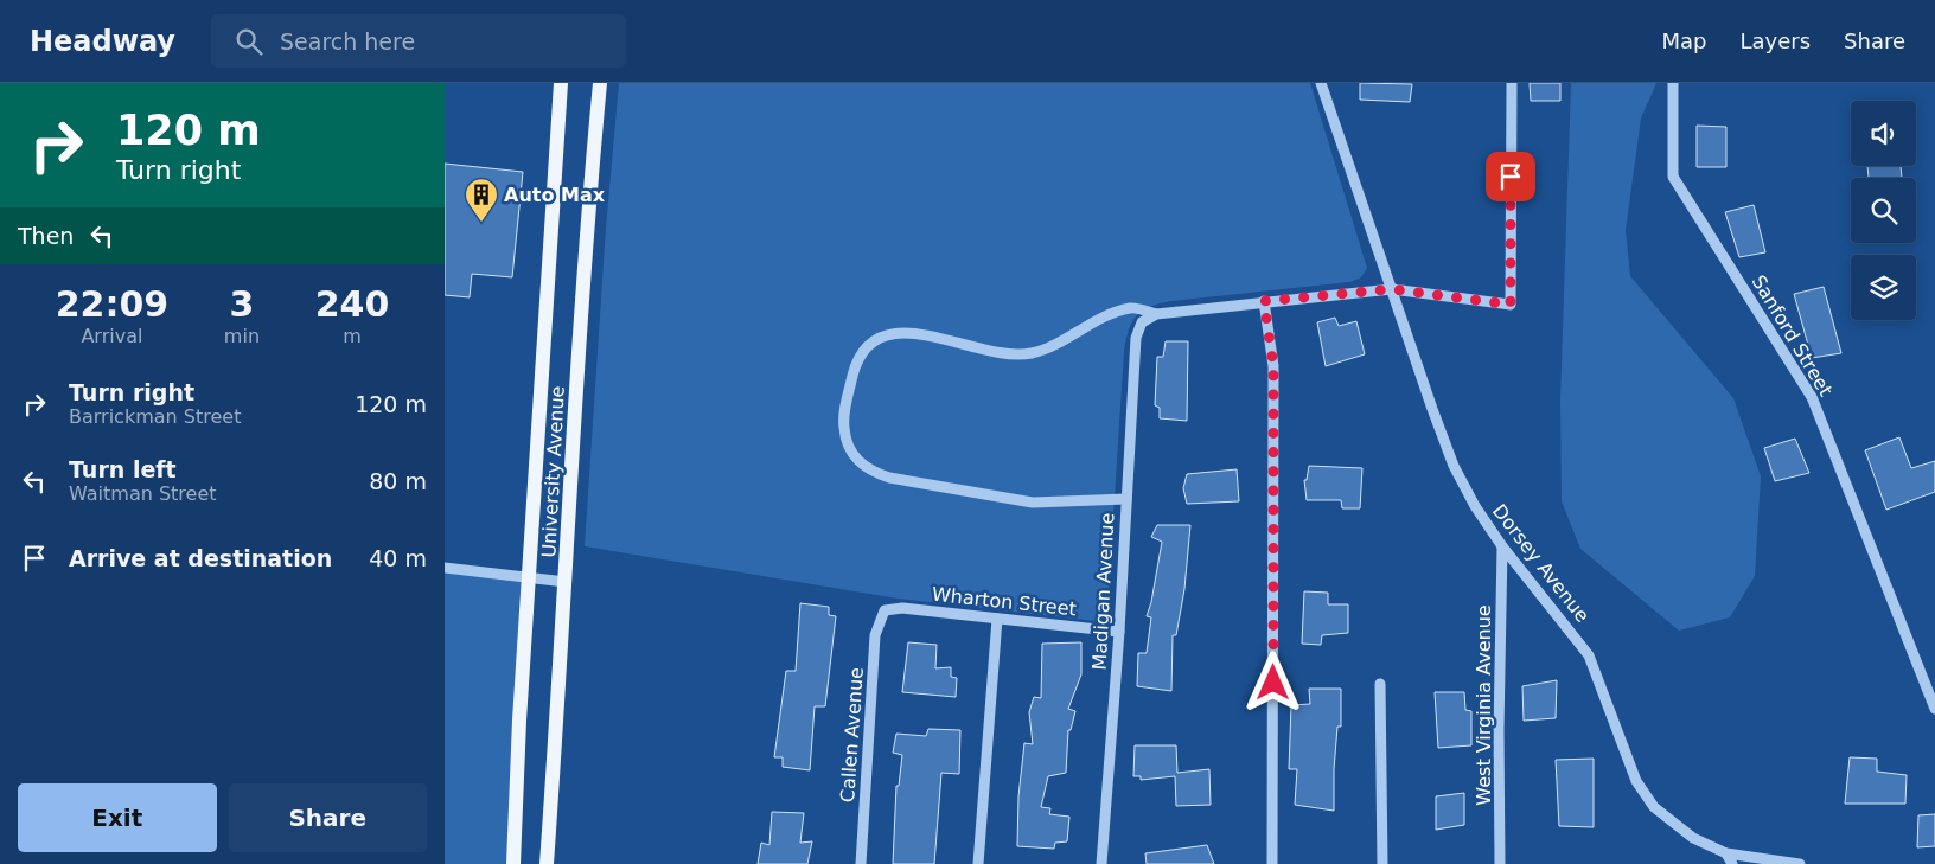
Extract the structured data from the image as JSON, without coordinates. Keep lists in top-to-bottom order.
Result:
{
  "streets": {
    "main road": ["University Avenue"],
    "street": [
      "Sanford Street",
      "Dorsey Avenue",
      "Madigan Avenue",
      "Wharton Street",
      "West Virginia Avenue",
      "Callen Avenue"
    ]
  },
  "crossings": [
    ["Dorsey Avenue", "West Virginia Avenue"],
    ["Madigan Avenue", "Wharton Street"],
    ["Wharton Street", "Callen Avenue"]
  ],
  "places": {
    "building": ["Auto Max"]
  },
  "page": {
    "header": "Headway",
    "search": "Search here",
    "nav": ["Map", "Layers", "Share"],
    "turn": ["120 m", "Turn right"],
    "then": "Then",
    "eta": [
      "22:09",
      "Arrival",
      "3",
      "min",
      "240",
      "m"
    ],
    "list": [
      {
        "name": "Turn right",
        "note": "Barrickman Street",
        "value": "120 m"
      },
      {
        "name": "Turn left",
        "note": "Waitman Street",
        "value": "80 m"
      },
      {
        "name": "Arrive at destination",
        "value": "40 m"
      }
    ],
    "buttons": ["Exit", "Share"]
  }
}
